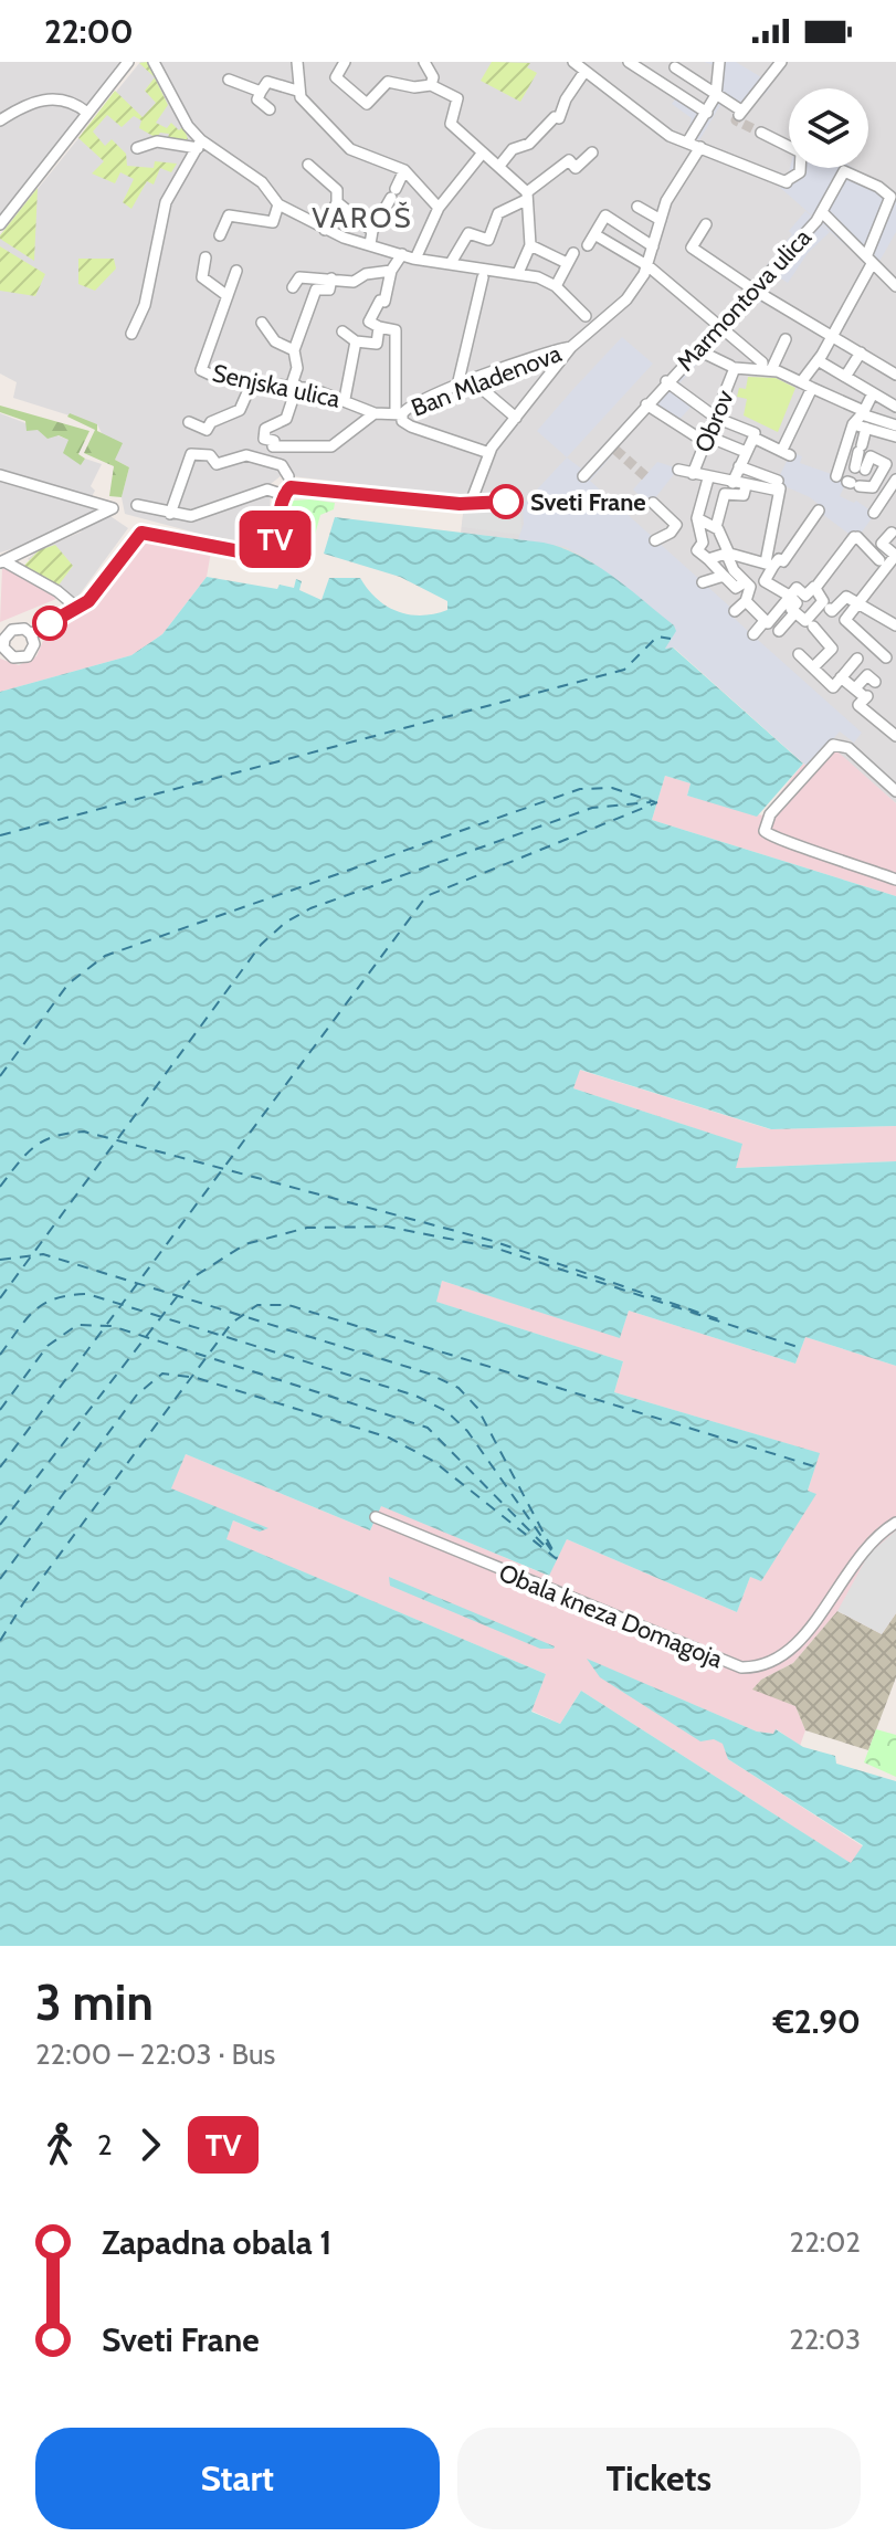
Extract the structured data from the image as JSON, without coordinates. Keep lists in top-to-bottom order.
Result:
{
  "streets": {
    "street": [
      "Marmontova ulica",
      "Ban Mladenova",
      "Senjska ulica",
      "Obrov",
      "Obala kneza Domagoja"
    ]
  },
  "crossings": [
    ["Ban Mladenova", "Senjska ulica"]
  ],
  "districts": ["VAROŠ"],
  "places": ["Sveti Frane"],
  "lines": ["bus line TV"],
  "page": {
    "status": "22:00",
    "on_map": "TV",
    "heading": ["3 min", "22:00 – 22:03 · Bus", "€2.90"],
    "legs": ["2", "TV"],
    "list": [
      {
        "name": "Zapadna obala 1",
        "value": "22:02"
      },
      {
        "name": "Sveti Frane",
        "value": "22:03"
      }
    ],
    "buttons": ["Start", "Tickets"]
  }
}
